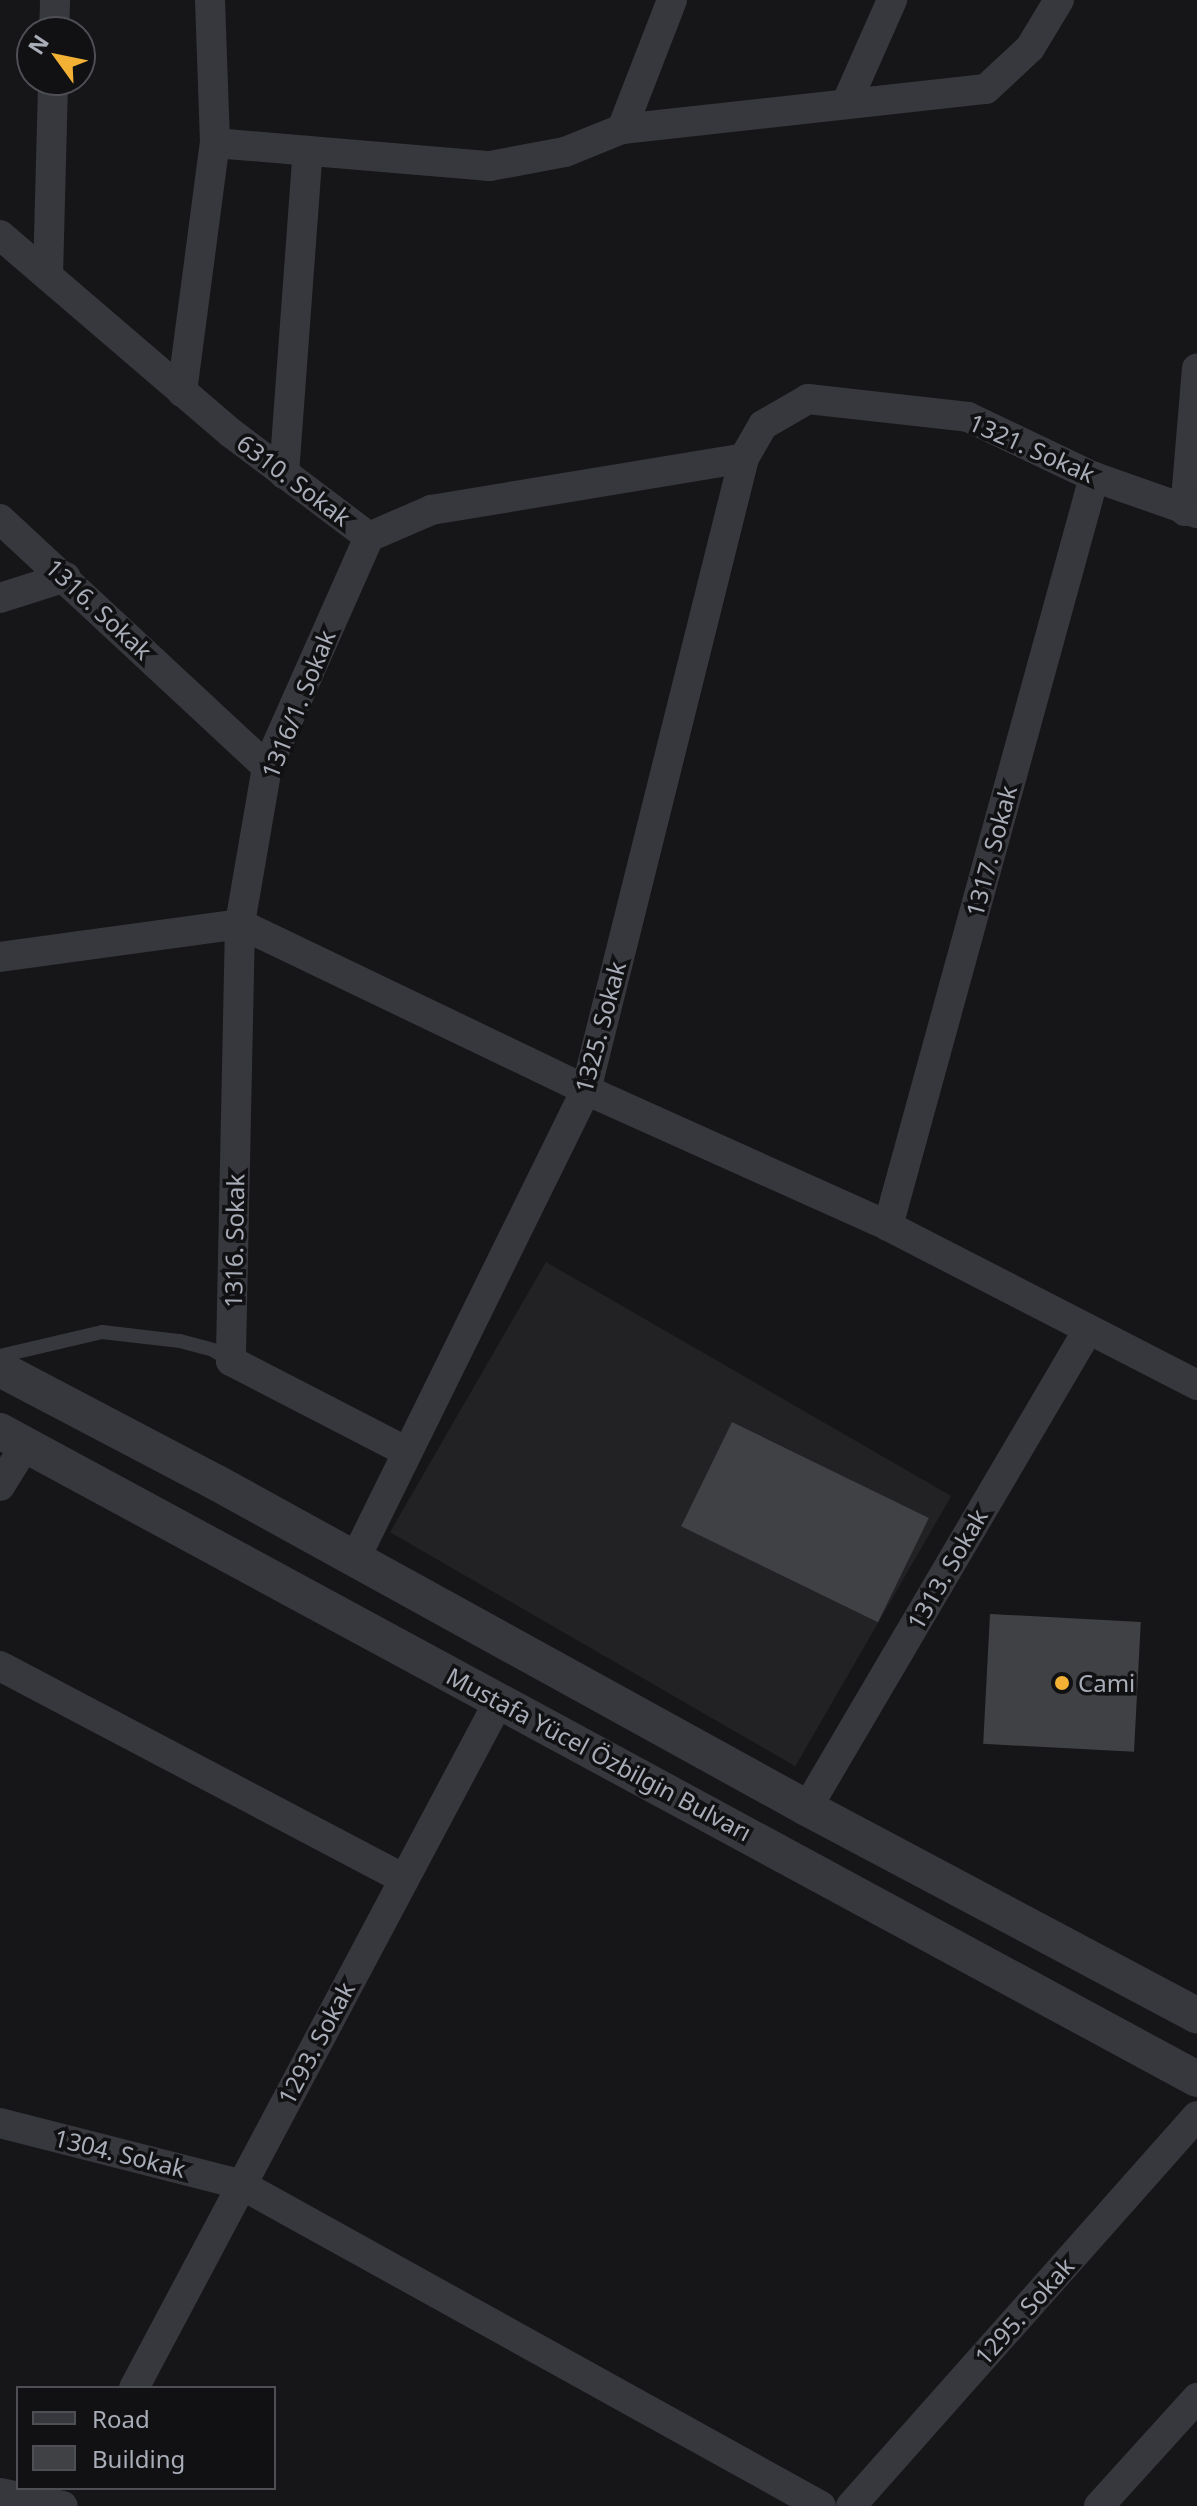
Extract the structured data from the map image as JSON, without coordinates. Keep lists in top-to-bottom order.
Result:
{
  "streets": {
    "street": [
      "1321. Sokak",
      "6310. Sokak",
      "1316. Sokak",
      "1316/1. Sokak",
      "1317. Sokak",
      "1325. Sokak",
      "1313. Sokak",
      "Mustafa Yücel Özbilgin Bulvarı",
      "1293. Sokak",
      "1304. Sokak",
      "1295. Sokak"
    ]
  },
  "crossings": [
    ["1321. Sokak", "6310. Sokak"],
    ["1321. Sokak", "1317. Sokak"],
    ["1321. Sokak", "1325. Sokak"],
    ["6310. Sokak", "1316/1. Sokak"],
    ["6310. Sokak", "1325. Sokak"],
    ["1316. Sokak", "1316/1. Sokak"],
    ["1325. Sokak", "Mustafa Yücel Özbilgin Bulvarı"],
    ["1313. Sokak", "Mustafa Yücel Özbilgin Bulvarı"],
    ["Mustafa Yücel Özbilgin Bulvarı", "1293. Sokak"],
    ["1293. Sokak", "1304. Sokak"]
  ],
  "places": ["Cami"],
  "legend": ["Road", "Building"],
  "north": "top left"
}
